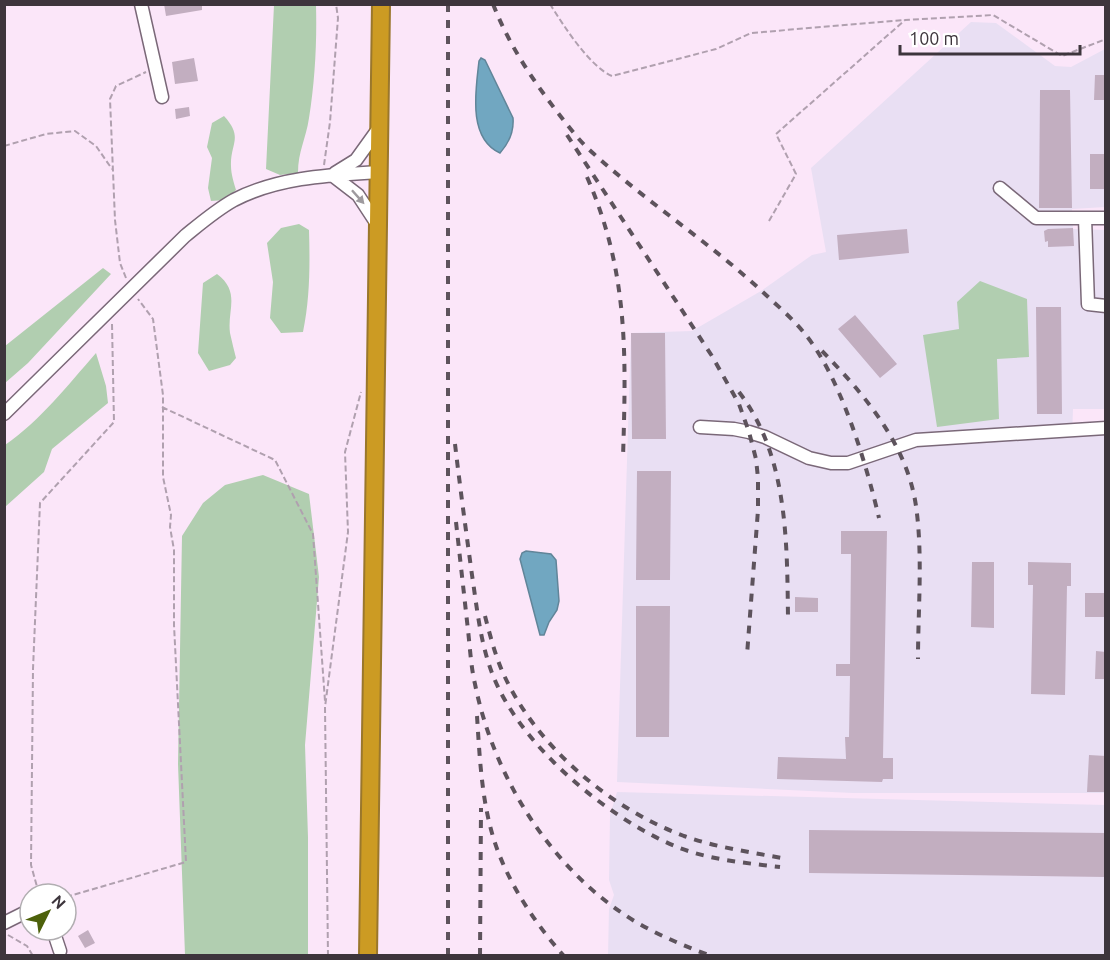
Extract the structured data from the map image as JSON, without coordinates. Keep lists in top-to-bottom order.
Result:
{
  "scale_bar": "100 m",
  "north": "top right"
}
